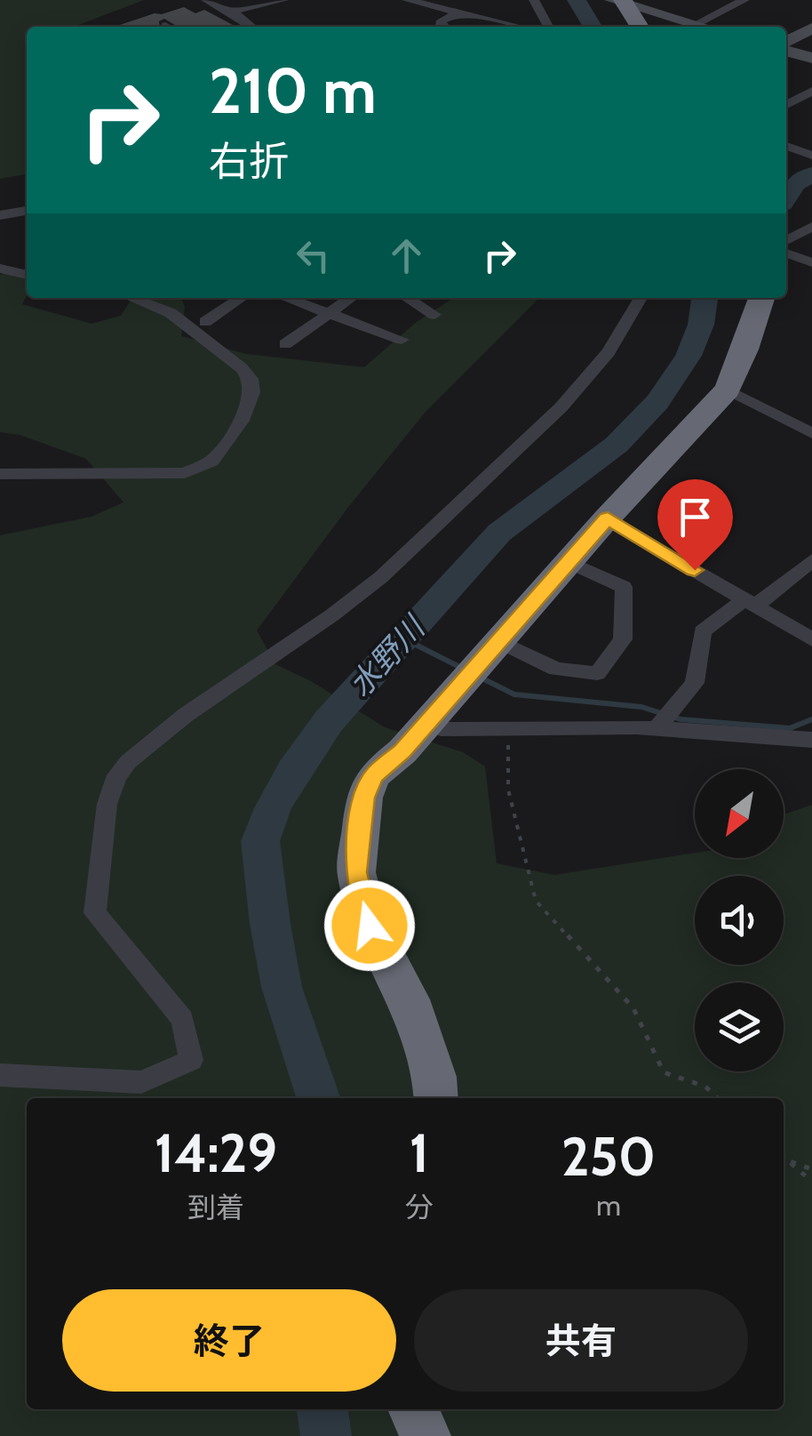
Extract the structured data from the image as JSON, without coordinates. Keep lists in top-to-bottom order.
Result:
{
  "water": ["水野川"],
  "north": "bottom left",
  "page": {
    "turn": ["210 m", "右折"],
    "eta": [
      "14:29",
      "到着",
      "1",
      "分",
      "250",
      "m"
    ],
    "buttons": ["終了", "共有"]
  }
}
